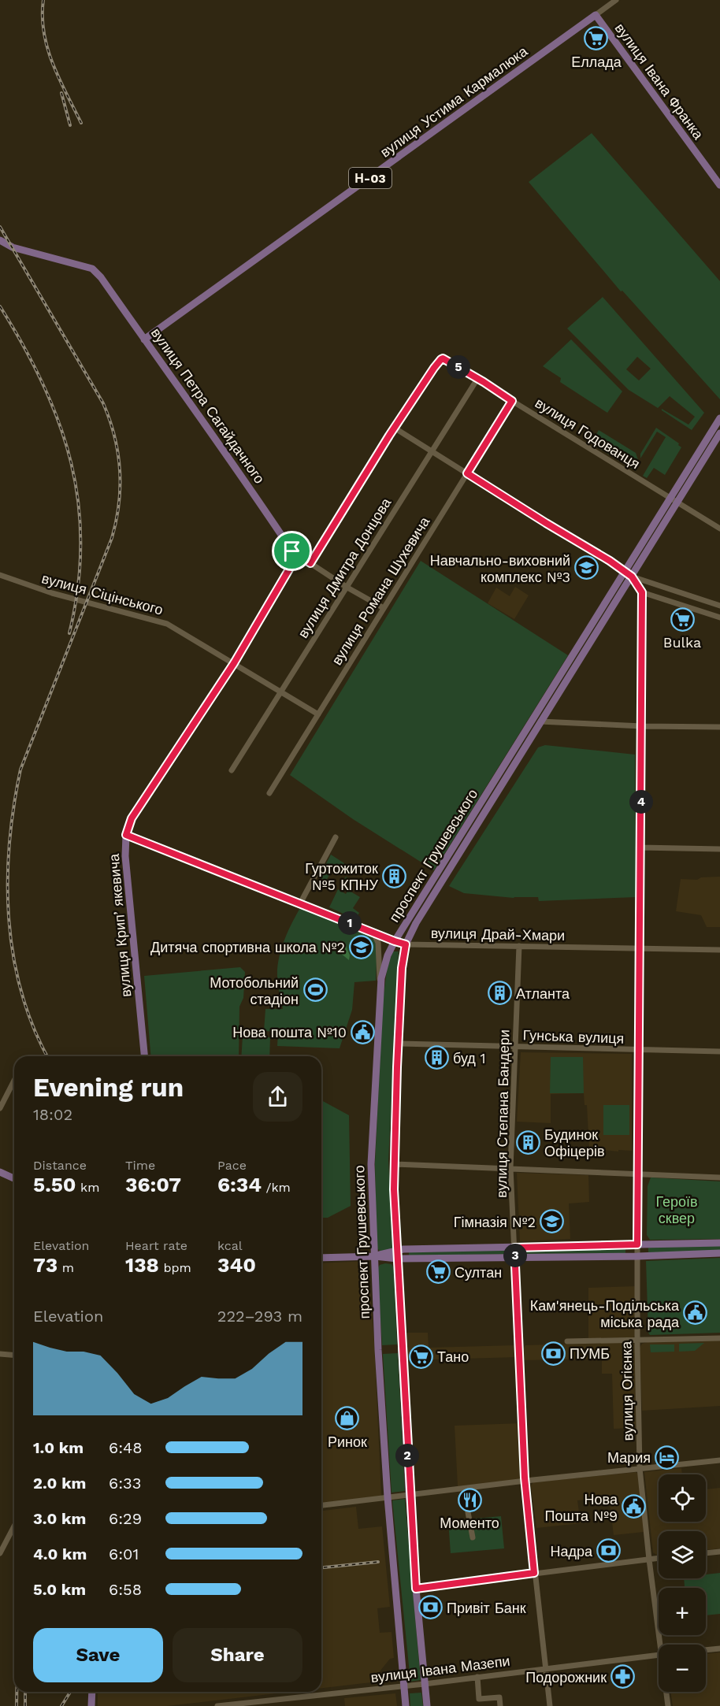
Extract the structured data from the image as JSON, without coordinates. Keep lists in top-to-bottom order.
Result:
{
  "streets": {
    "main road": [
      "вулиця Івана Франка",
      "вулиця Устима Кармалюка",
      "Н-03",
      "вулиця Петра Сагайдачного",
      "проспект Грушевського",
      "вулиця Крипʼякевича"
    ],
    "street": [
      "вулиця Годованця",
      "вулиця Дмитра Донцова",
      "вулиця Романа Шухевича",
      "вулиця Сіцінського",
      "вулиця Драй-Хмари",
      "Гунська вулиця",
      "вулиця Степана Бандери",
      "вулиця Огієнка",
      "вулиця Івана Мазепи"
    ]
  },
  "crossings": [
    ["вулиця Івана Франка", "вулиця Устима Кармалюка"],
    ["вулиця Устима Кармалюка", "вулиця Петра Сагайдачного"],
    ["вулиця Петра Сагайдачного", "вулиця Дмитра Донцова"],
    ["вулиця Петра Сагайдачного", "вулиця Романа Шухевича"],
    ["вулиця Петра Сагайдачного", "вулиця Крипʼякевича"],
    ["вулиця Годованця", "вулиця Дмитра Донцова"],
    ["вулиця Годованця", "вулиця Романа Шухевича"],
    ["вулиця Годованця", "проспект Грушевського"],
    ["вулиця Дмитра Донцова", "вулиця Сіцінського"],
    ["вулиця Романа Шухевича", "вулиця Сіцінського"],
    ["вулиця Сіцінського", "вулиця Крипʼякевича"],
    ["проспект Грушевського", "вулиця Драй-Хмари"],
    ["проспект Грушевського", "Гунська вулиця"],
    ["проспект Грушевського", "вулиця Івана Мазепи"],
    ["вулиця Крипʼякевича", "вулиця Драй-Хмари"],
    ["вулиця Драй-Хмари", "вулиця Степана Бандери"],
    ["вулиця Драй-Хмари", "вулиця Огієнка"],
    ["Гунська вулиця", "вулиця Степана Бандери"],
    ["Гунська вулиця", "вулиця Огієнка"],
    ["вулиця Степана Бандери", "вулиця Івана Мазепи"]
  ],
  "parks": ["Героїв сквер"],
  "places": {
    "supermarket": [
      "Еллада",
      "Bulka",
      "Султан",
      "Тано"
    ],
    "school or university": ["Навчально-виховний комплекс №3", "Дитяча спортивна школа №2", "Гімназія №2"],
    "building": [
      "Гуртожиток №5 КПНУ",
      "Атланта",
      "буд 1",
      "Будинок Офіцерів"
    ],
    "sports": ["Мотобольний стадіон"],
    "public building": ["Нова пошта №10", "Кам'янець-Подільська міська рада", "Нова Пошта №9"],
    "bank": ["ПУМБ", "Надра", "Привіт Банк"],
    "shop": ["Ринок"],
    "hotel": ["Мария"],
    "restaurant": ["Моменто"],
    "pharmacy": ["Подорожник"]
  },
  "page": {
    "pins": [
      "5",
      "4",
      "1",
      "3",
      "2"
    ],
    "heading": ["Evening run", "18:02"],
    "stats": [
      ["Distance", "5.50 km"],
      ["Time", "36:07"],
      ["Pace", "6:34 /km"],
      ["Elevation", "73 m"],
      ["Heart rate", "138 bpm"],
      ["kcal", "340"]
    ],
    "chart": ["Elevation", "222–293 m"],
    "list": [
      {
        "name": "1.0 km",
        "note": "6:48"
      },
      {
        "name": "2.0 km",
        "note": "6:33"
      },
      {
        "name": "3.0 km",
        "note": "6:29"
      },
      {
        "name": "4.0 km",
        "note": "6:01"
      },
      {
        "name": "5.0 km",
        "note": "6:58"
      }
    ],
    "map_buttons": ["+", "−"],
    "buttons": ["Save", "Share"]
  }
}
